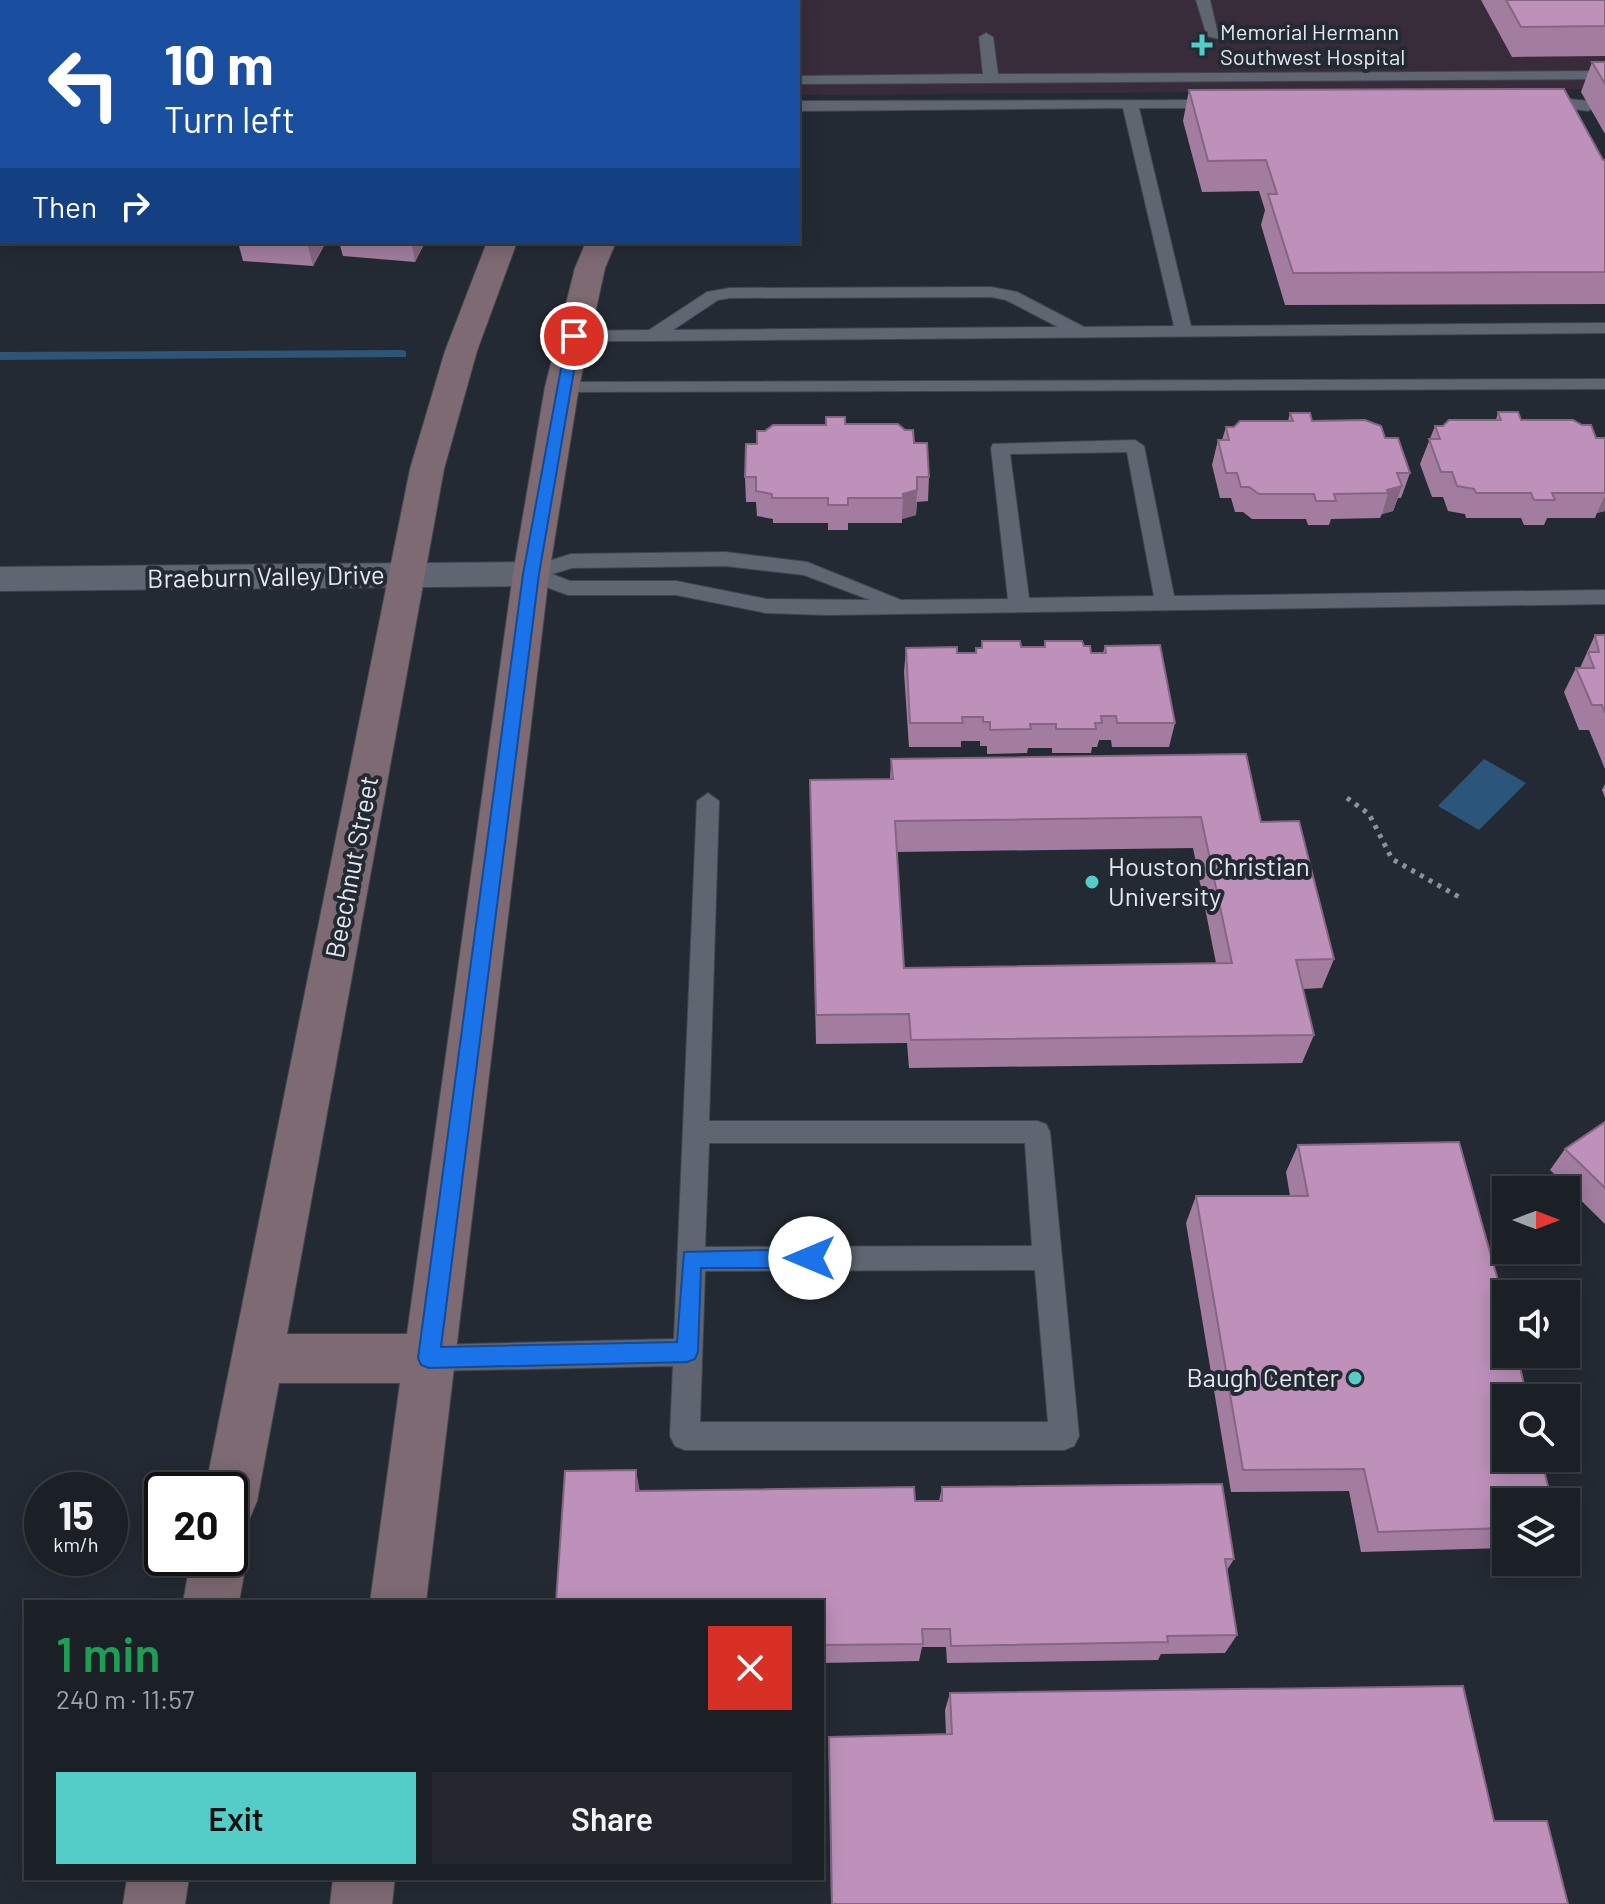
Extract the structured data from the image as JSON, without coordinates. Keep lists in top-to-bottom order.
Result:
{
  "streets": {
    "main road": ["Beechnut Street"],
    "street": ["Braeburn Valley Drive"]
  },
  "crossings": [
    ["Braeburn Valley Drive", "Beechnut Street"]
  ],
  "places": {
    "health": ["Memorial Hermann Southwest Hospital"],
    "other": ["Houston Christian University", "Baugh Center"]
  },
  "north": "right",
  "page": {
    "turn": ["10 m", "Turn left"],
    "then": "Then",
    "speed": "15 km/h",
    "limit": "20",
    "heading": ["1 min", "240 m · 11:57"],
    "buttons": ["Exit", "Share"]
  }
}
